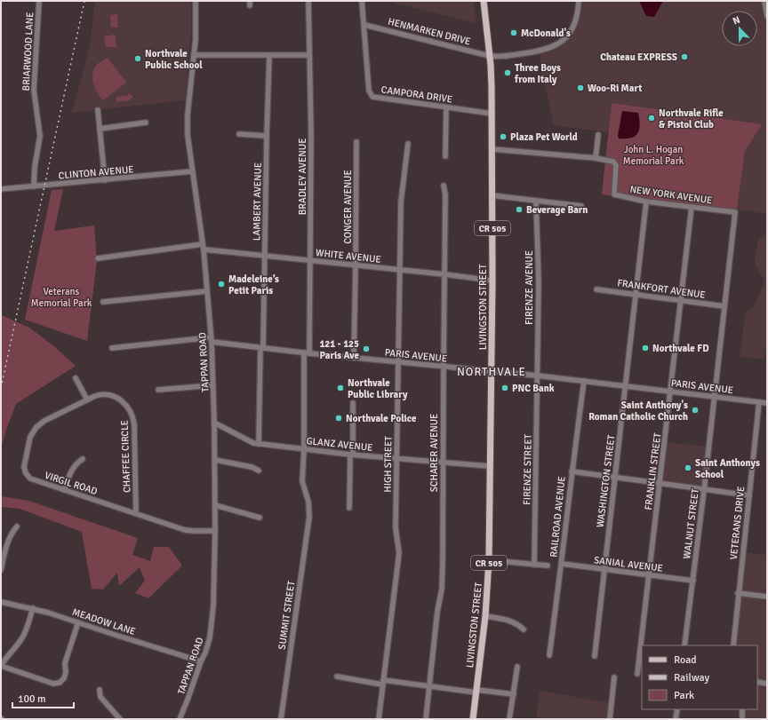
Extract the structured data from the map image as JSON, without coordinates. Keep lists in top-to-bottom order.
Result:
{
  "streets": {
    "main road": ["CR 505", "LIVINGSTON STREET"],
    "street": [
      "HENMARKEN DRIVE",
      "BRIARWOOD LANE",
      "CAMPORA DRIVE",
      "CLINTON AVENUE",
      "BRADLEY AVENUE",
      "NEW YORK AVENUE",
      "LAMBERT AVENUE",
      "CONGER AVENUE",
      "WHITE AVENUE",
      "FIRENZE AVENUE",
      "FRANKFORT AVENUE",
      "PARIS AVENUE",
      "TAPPAN ROAD",
      "GLANZ AVENUE",
      "SCHARER AVENUE",
      "CHAFFEE CIRCLE",
      "HIGH STREET",
      "FIRENZE STREET",
      "FRANKLIN STREET",
      "WASHINGTON STREET",
      "VIRGIL ROAD",
      "RAILROAD AVENUE",
      "VETERANS DRIVE",
      "WALNUT STREET",
      "SANIAL AVENUE",
      "SUMMIT STREET",
      "MEADOW LANE"
    ]
  },
  "crossings": [
    ["HENMARKEN DRIVE", "CAMPORA DRIVE"],
    ["HENMARKEN DRIVE", "LIVINGSTON STREET"],
    ["BRIARWOOD LANE", "CLINTON AVENUE"],
    ["CAMPORA DRIVE", "LIVINGSTON STREET"],
    ["CLINTON AVENUE", "TAPPAN ROAD"],
    ["BRADLEY AVENUE", "WHITE AVENUE"],
    ["BRADLEY AVENUE", "PARIS AVENUE"],
    ["BRADLEY AVENUE", "GLANZ AVENUE"],
    ["BRADLEY AVENUE", "SUMMIT STREET"],
    ["NEW YORK AVENUE", "FRANKLIN STREET"],
    ["NEW YORK AVENUE", "WASHINGTON STREET"],
    ["NEW YORK AVENUE", "WALNUT STREET"],
    ["LAMBERT AVENUE", "WHITE AVENUE"],
    ["LAMBERT AVENUE", "PARIS AVENUE"],
    ["LAMBERT AVENUE", "GLANZ AVENUE"],
    ["CONGER AVENUE", "WHITE AVENUE"],
    ["CONGER AVENUE", "PARIS AVENUE"],
    ["WHITE AVENUE", "LIVINGSTON STREET"],
    ["WHITE AVENUE", "TAPPAN ROAD"],
    ["WHITE AVENUE", "SCHARER AVENUE"],
    ["WHITE AVENUE", "HIGH STREET"],
    ["FIRENZE AVENUE", "PARIS AVENUE"],
    ["FIRENZE AVENUE", "FIRENZE STREET"],
    ["FRANKFORT AVENUE", "FRANKLIN STREET"],
    ["FRANKFORT AVENUE", "WASHINGTON STREET"],
    ["FRANKFORT AVENUE", "WALNUT STREET"],
    ["LIVINGSTON STREET", "PARIS AVENUE"],
    ["LIVINGSTON STREET", "GLANZ AVENUE"],
    ["PARIS AVENUE", "TAPPAN ROAD"],
    ["PARIS AVENUE", "SCHARER AVENUE"],
    ["PARIS AVENUE", "HIGH STREET"],
    ["PARIS AVENUE", "FIRENZE STREET"],
    ["PARIS AVENUE", "FRANKLIN STREET"],
    ["PARIS AVENUE", "WASHINGTON STREET"],
    ["PARIS AVENUE", "RAILROAD AVENUE"],
    ["PARIS AVENUE", "VETERANS DRIVE"],
    ["PARIS AVENUE", "WALNUT STREET"],
    ["TAPPAN ROAD", "GLANZ AVENUE"],
    ["TAPPAN ROAD", "VIRGIL ROAD"],
    ["TAPPAN ROAD", "MEADOW LANE"],
    ["GLANZ AVENUE", "SCHARER AVENUE"],
    ["GLANZ AVENUE", "HIGH STREET"],
    ["CHAFFEE CIRCLE", "VIRGIL ROAD"],
    ["FRANKLIN STREET", "SANIAL AVENUE"],
    ["WASHINGTON STREET", "SANIAL AVENUE"],
    ["RAILROAD AVENUE", "SANIAL AVENUE"],
    ["WALNUT STREET", "SANIAL AVENUE"]
  ],
  "districts": ["NORTHVALE"],
  "parks": ["John L. Hogan Memorial Park", "Veterans Memorial Park"],
  "places": [
    "McDonald's",
    "Chateau EXPRESS",
    "Northvale Public School",
    "Three Boys from Italy",
    "Woo-Ri Mart",
    "Northvale Rifle & Pistol Club",
    "Plaza Pet World",
    "Beverage Barn",
    "Madeleine’s Petit Paris",
    "Northvale FD",
    "121 - 125 Paris Ave",
    "Northvale Public Library",
    "PNC Bank",
    "Saint Anthony's Roman Catholic Church",
    "Northvale Police",
    "Saint Anthonys School"
  ],
  "legend": ["Road", "Railway", "Park"],
  "scale_bar": "100 m",
  "north": "top"
}
